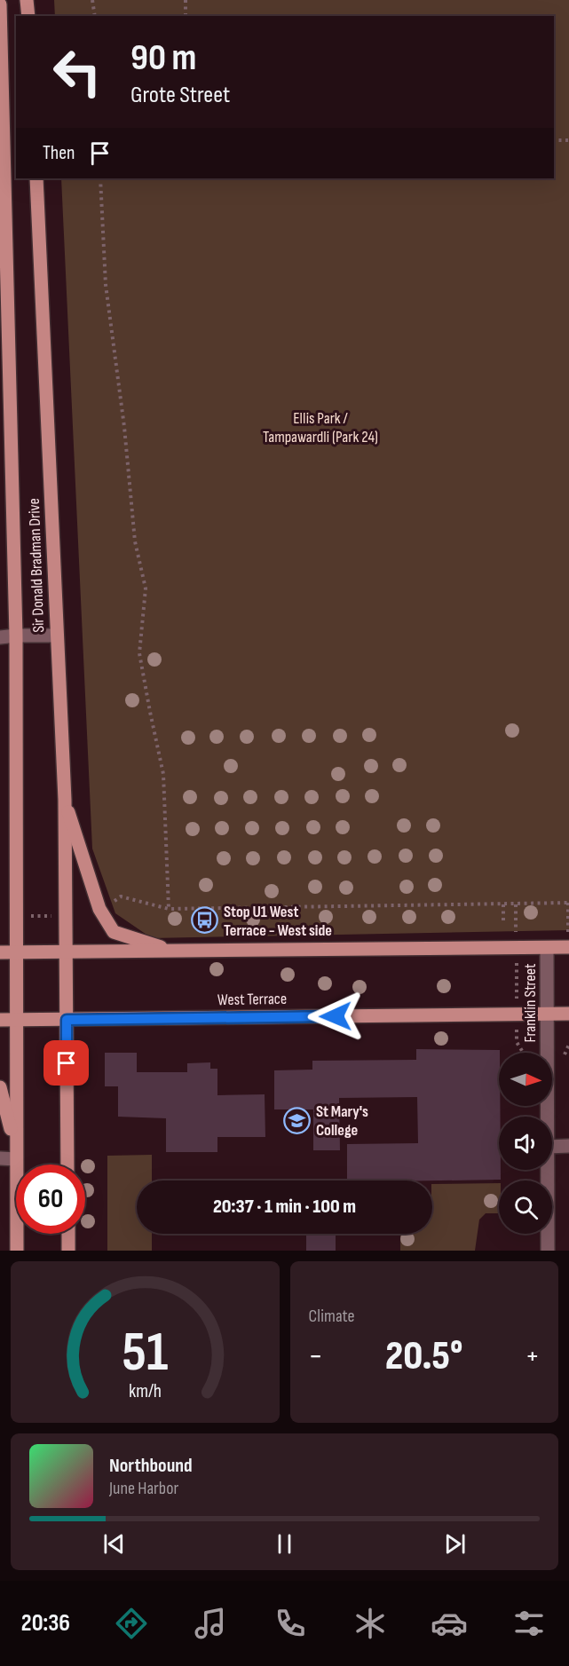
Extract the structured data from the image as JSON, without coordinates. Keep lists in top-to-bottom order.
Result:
{
  "streets": {
    "main road": ["Sir Donald Bradman Drive", "West Terrace"],
    "street": ["Franklin Street"]
  },
  "crossings": [
    ["Sir Donald Bradman Drive", "West Terrace"],
    ["West Terrace", "Franklin Street"]
  ],
  "parks": ["Ellis Park / Tampawardli (Park 24)"],
  "places": {
    "bus stop": ["Stop U1 West Terrace - West side"],
    "school or university": ["St Mary's College"]
  },
  "north": "right",
  "page": {
    "turn": ["90 m", "Grote Street"],
    "then": "Then",
    "limit": "60",
    "trip": "20:37 · 1 min · 100 m",
    "tile": "Climate",
    "heat": ["−", "20.5°", "+"],
    "song": ["Northbound", "June Harbor"],
    "tabs": "20:36",
    "gauge": ["51", "km/h"]
  }
}
